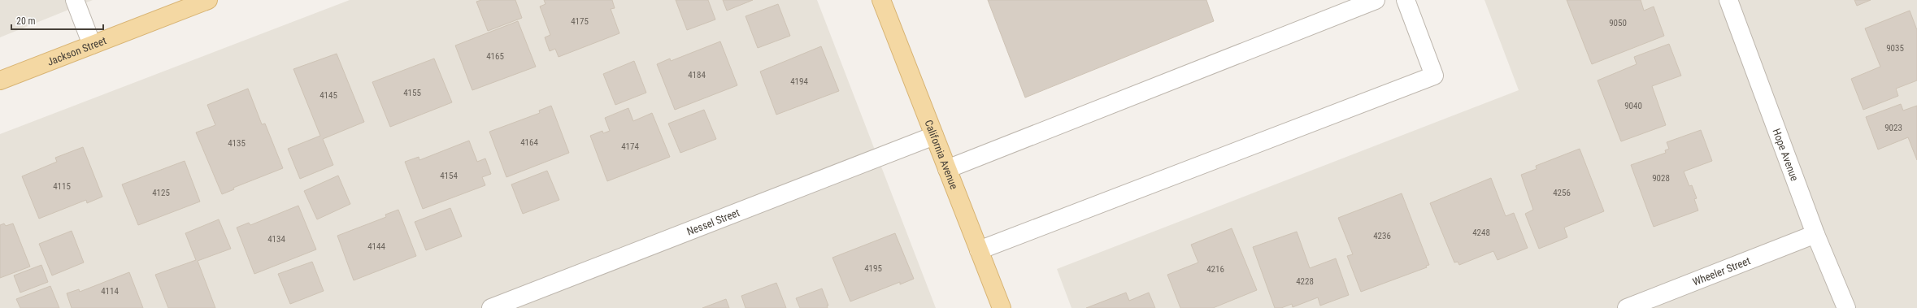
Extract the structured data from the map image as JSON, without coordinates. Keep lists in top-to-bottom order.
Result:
{
  "streets": {
    "main road": ["Jackson Street", "California Avenue"],
    "street": ["Hope Avenue", "Nessel Street", "Wheeler Street"]
  },
  "crossings": [
    ["California Avenue", "Nessel Street"],
    ["Hope Avenue", "Wheeler Street"]
  ],
  "house_numbers": [
    "4175",
    "9050",
    "9035",
    "4165",
    "4184",
    "4194",
    "4155",
    "4145",
    "9040",
    "9023",
    "4164",
    "4135",
    "4174",
    "4154",
    "9028",
    "4115",
    "4125",
    "4256",
    "4248",
    "4236",
    "4134",
    "4144",
    "4195",
    "4216",
    "4228",
    "4114"
  ],
  "scale_bar": "20 m"
}
